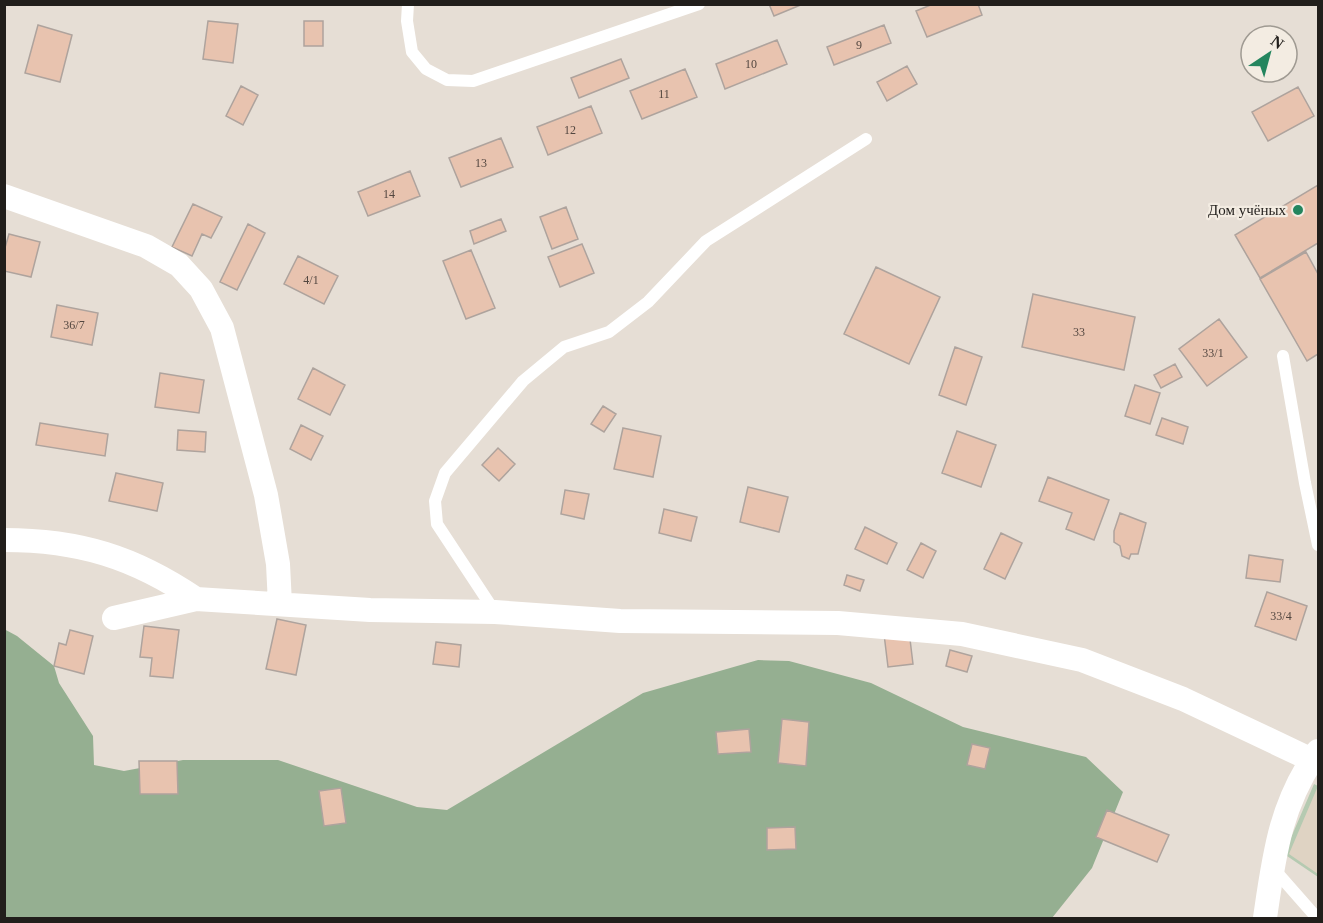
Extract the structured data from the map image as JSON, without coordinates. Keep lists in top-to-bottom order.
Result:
{
  "places": ["Дом учёных"],
  "house_numbers": [
    "9",
    "10",
    "11",
    "12",
    "13",
    "14",
    "4/1",
    "36/7",
    "33",
    "33/1",
    "33/4"
  ],
  "north": "top right"
}
